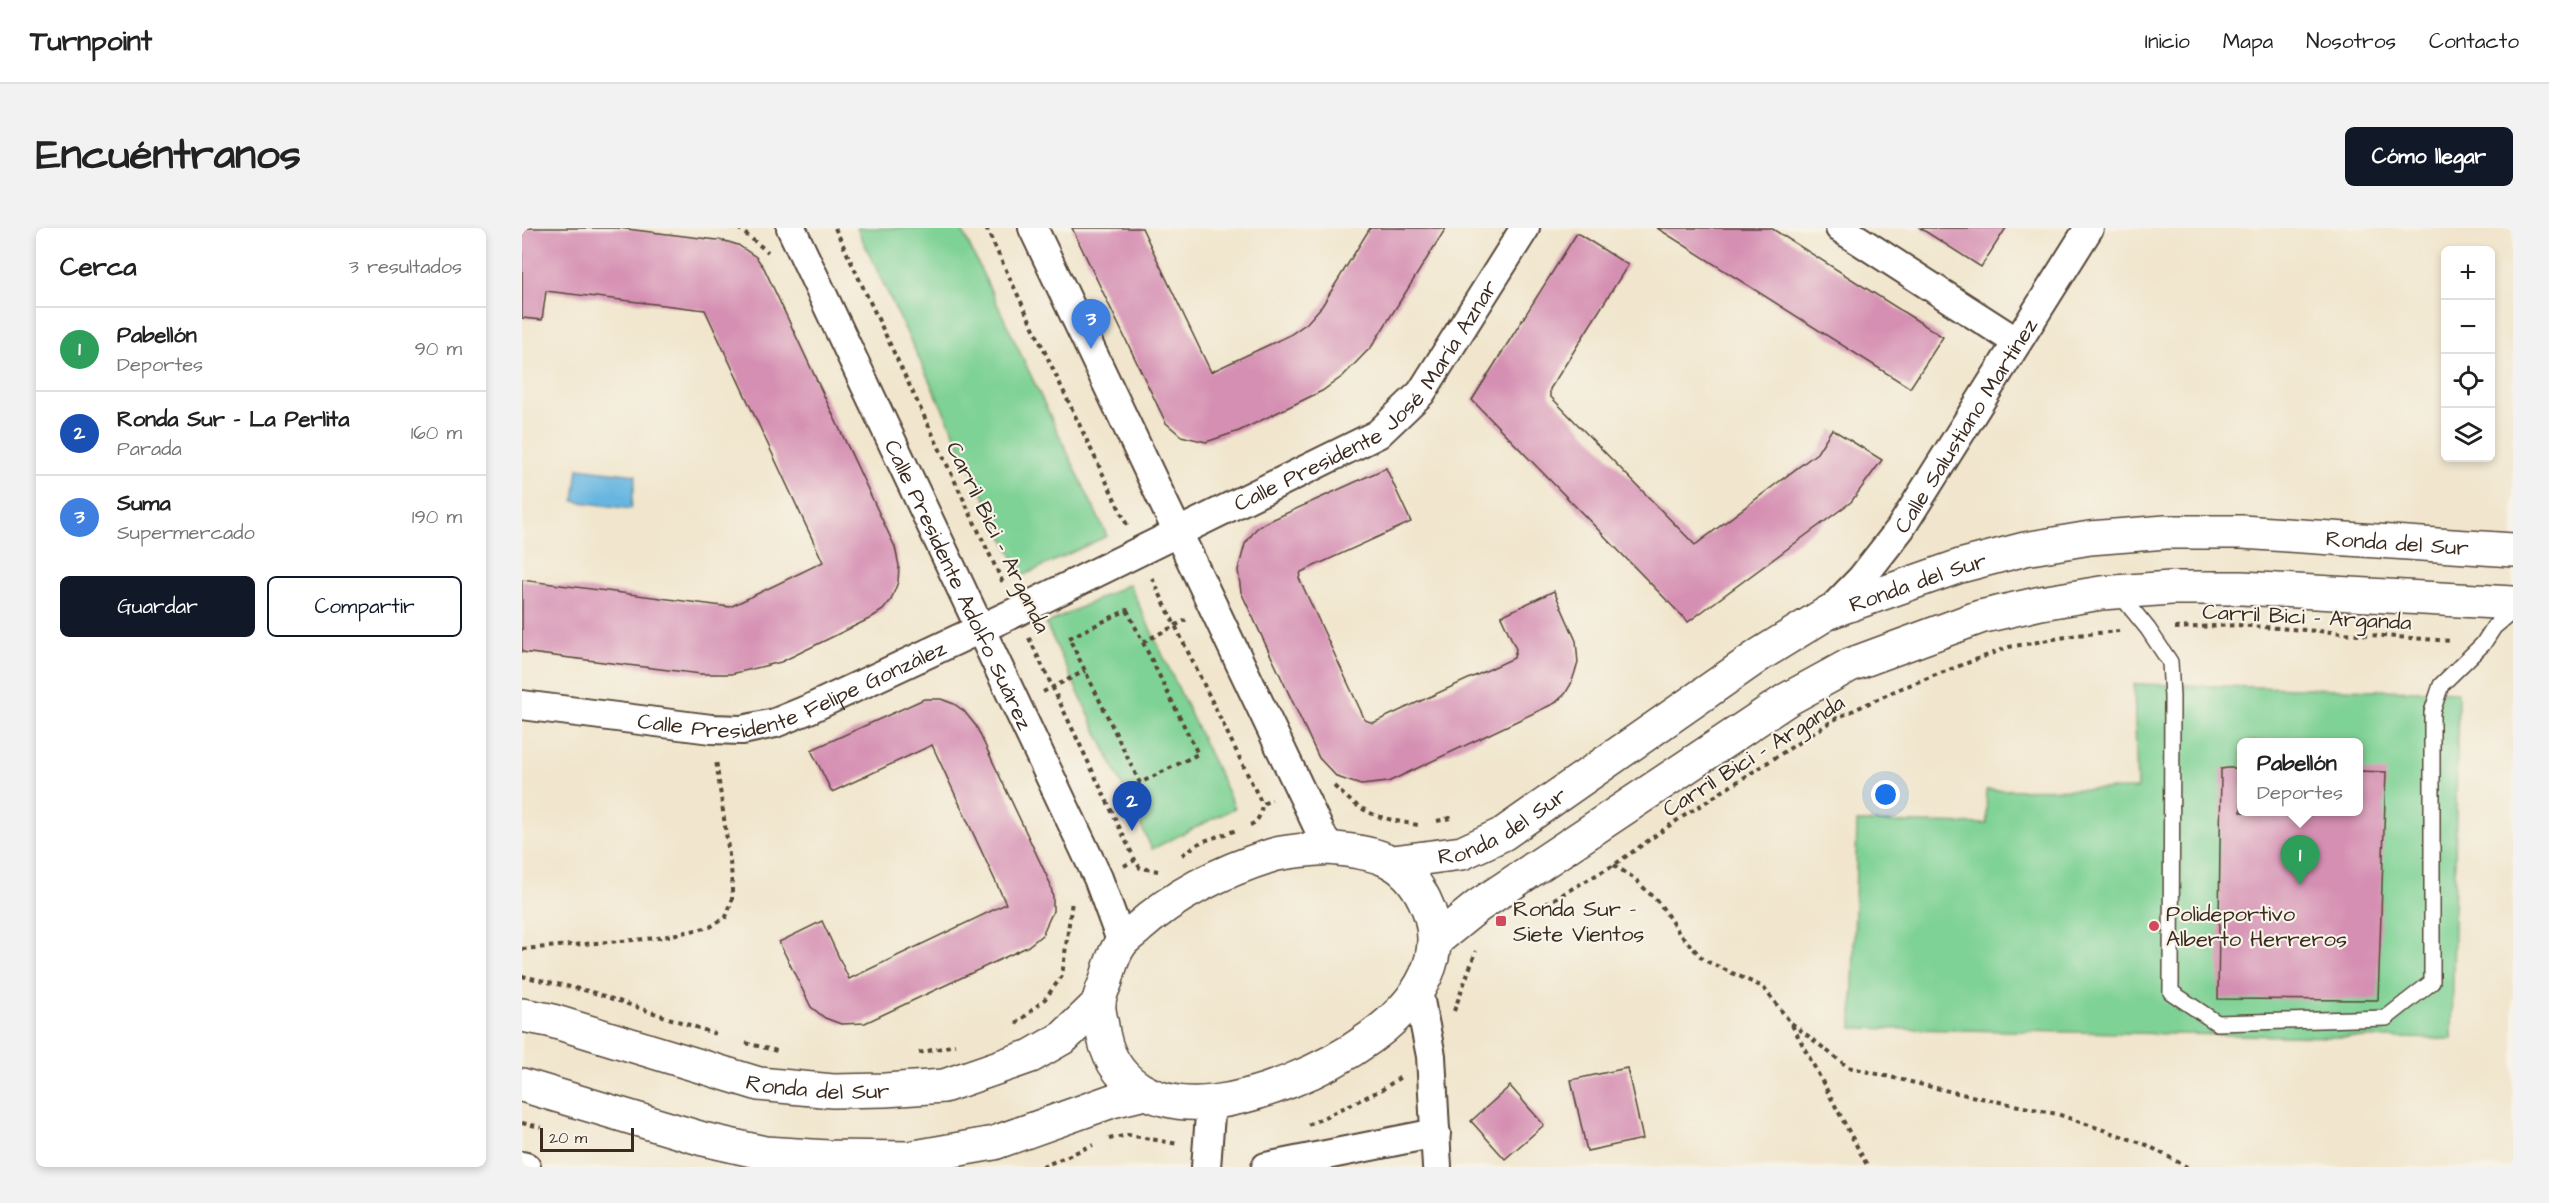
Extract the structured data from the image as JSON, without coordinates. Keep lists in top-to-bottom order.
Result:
{
  "streets": {
    "main road": ["Ronda del Sur"],
    "street": [
      "Calle Presidente José María Aznar",
      "Calle Salustiano Martínez",
      "Calle Presidente Adolfo Suárez",
      "Calle Presidente Felipe González"
    ],
    "path": ["Carril Bici - Arganda"]
  },
  "crossings": [
    ["Calle Presidente José María Aznar", "Calle Presidente Felipe González"],
    ["Calle Salustiano Martínez", "Ronda del Sur"],
    ["Carril Bici - Arganda", "Calle Presidente Felipe González"],
    ["Ronda del Sur", "Calle Presidente Adolfo Suárez"],
    ["Calle Presidente Adolfo Suárez", "Calle Presidente Felipe González"]
  ],
  "places": {
    "transit": ["Ronda Sur - Siete Vientos"],
    "other": ["Polideportivo Alberto Herreros"]
  },
  "scale_bar": "20 m",
  "page": {
    "header": "Turnpoint",
    "nav": [
      "Inicio",
      "Mapa",
      "Nosotros",
      "Contacto"
    ],
    "title": "Encuéntranos",
    "buttons": [
      "Cómo llegar",
      ["Guardar", "Compartir"]
    ],
    "heading": ["Cerca", "3 resultados"],
    "map_buttons": ["+", "−"],
    "pins": ["3", "2", "1"],
    "list": [
      {
        "mark": "1",
        "name": "Pabellón",
        "note": "Deportes",
        "value": "90 m"
      },
      {
        "mark": "2",
        "name": "Ronda Sur - La Perlita",
        "note": "Parada",
        "value": "160 m"
      },
      {
        "mark": "3",
        "name": "Suma",
        "note": "Supermercado",
        "value": "190 m"
      }
    ],
    "popup": ["Pabellón", "Deportes"],
    "scale": "20 m"
  }
}
